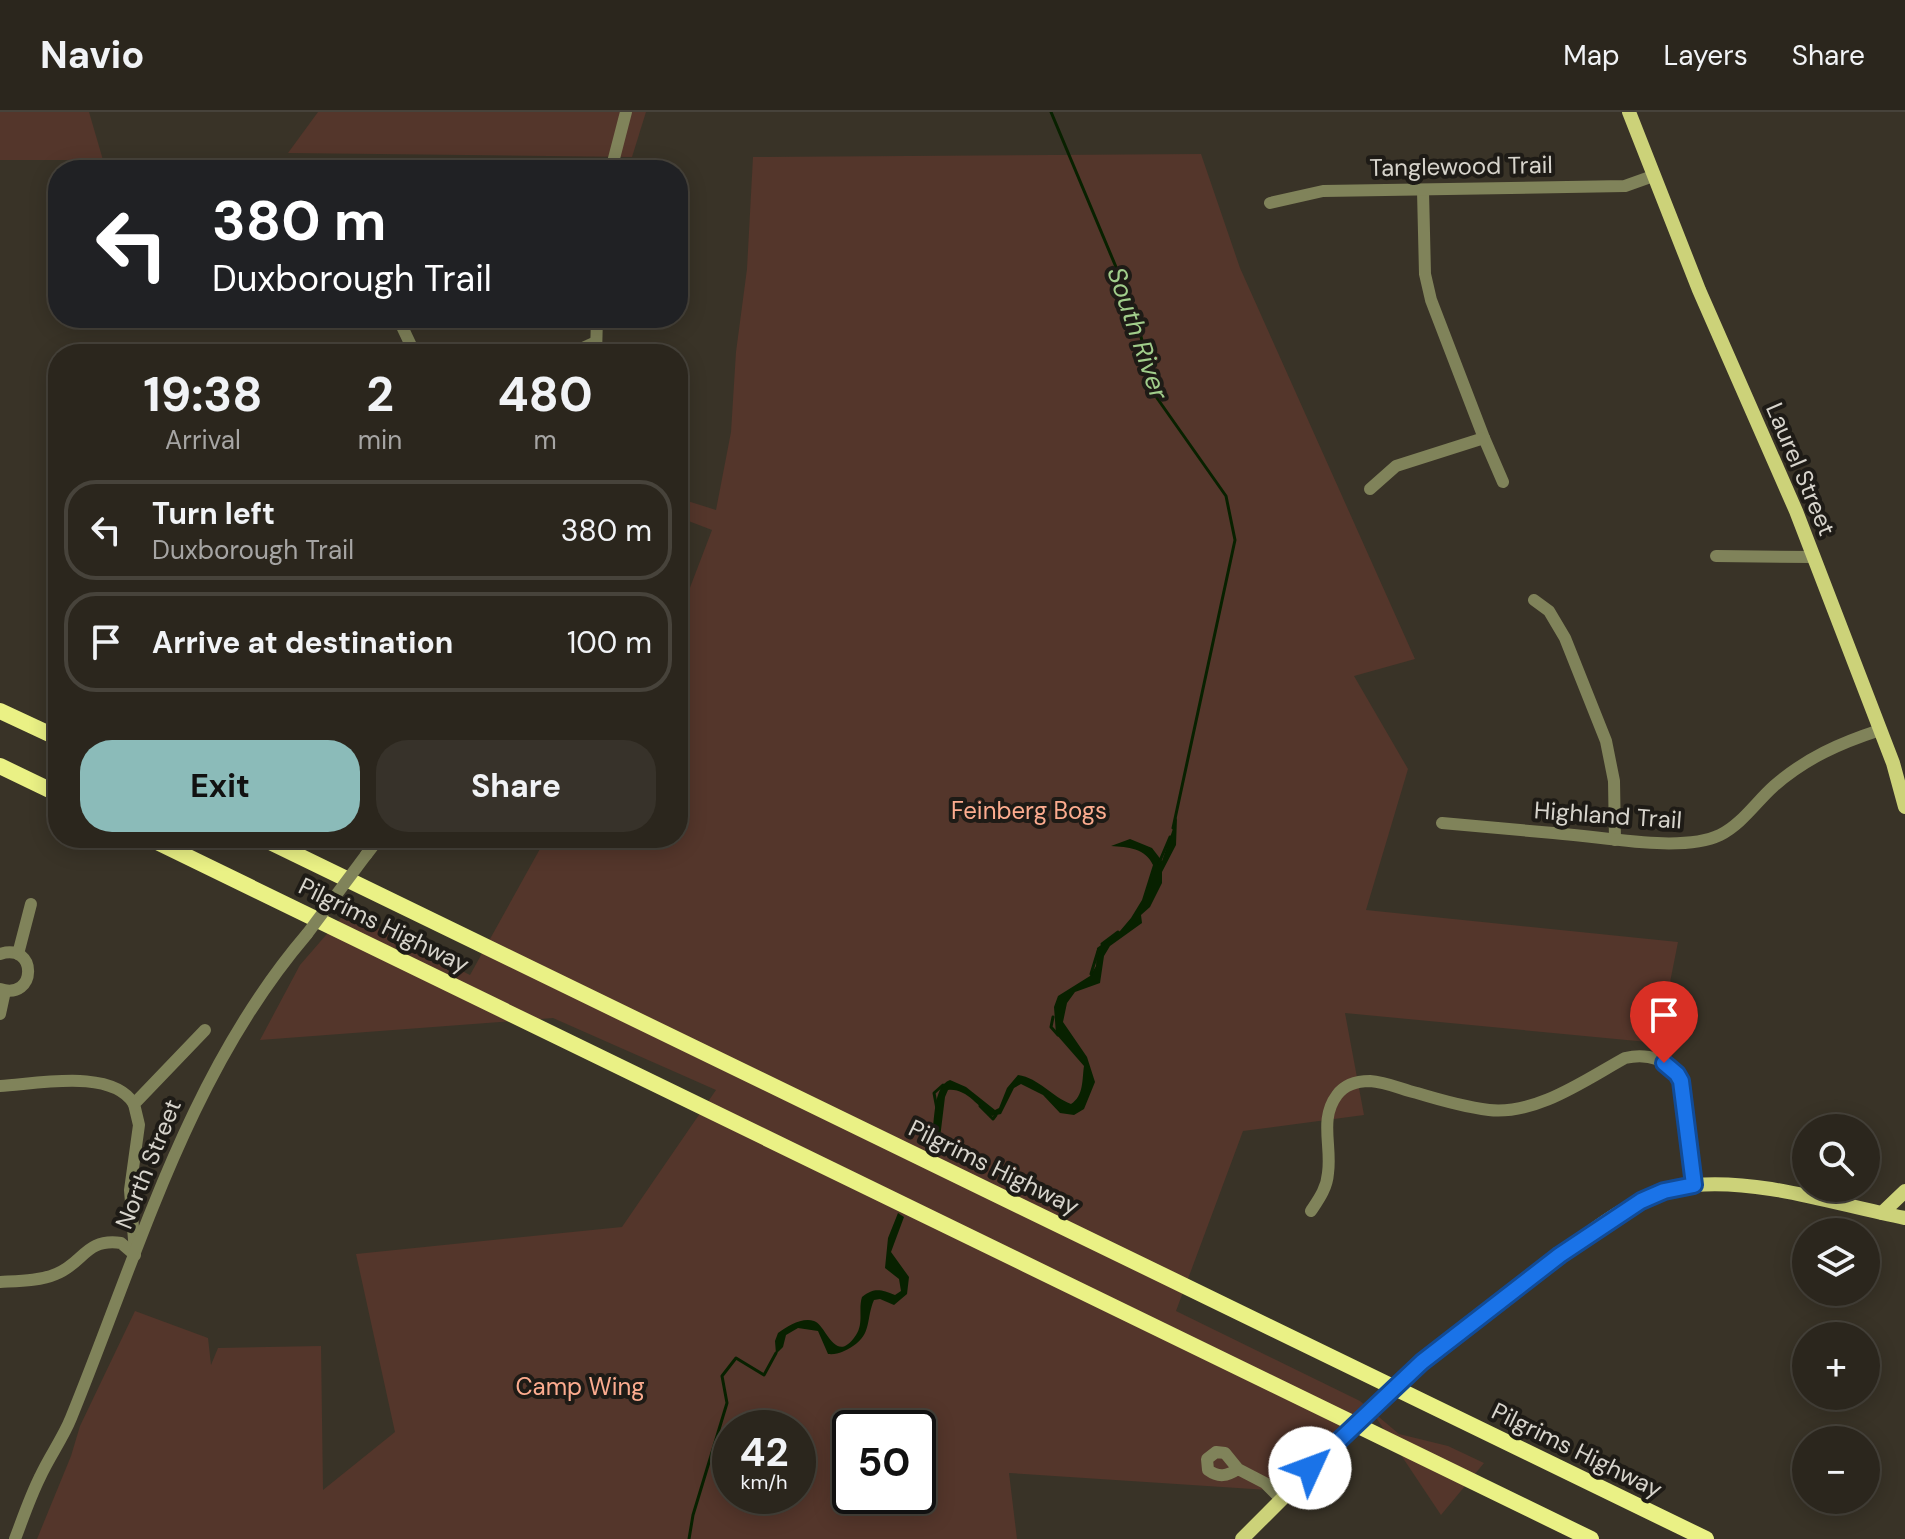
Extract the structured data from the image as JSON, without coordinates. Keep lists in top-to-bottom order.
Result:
{
  "streets": {
    "highway": ["Pilgrims Highway"],
    "main road": ["Laurel Street"],
    "street": ["Tanglewood Trail", "Highland Trail", "North Street"]
  },
  "crossings": [
    ["Tanglewood Trail", "Laurel Street"],
    ["Laurel Street", "Highland Trail"]
  ],
  "water": ["South River"],
  "parks": ["Feinberg Bogs", "Camp Wing"],
  "page": {
    "header": "Navio",
    "nav": ["Map", "Layers", "Share"],
    "turn": ["380 m", "Duxborough Trail"],
    "eta": [
      "19:38",
      "Arrival",
      "2",
      "min",
      "480",
      "m"
    ],
    "list": [
      {
        "name": "Turn left",
        "note": "Duxborough Trail",
        "value": "380 m"
      },
      {
        "name": "Arrive at destination",
        "value": "100 m"
      }
    ],
    "buttons": ["Exit", "Share"],
    "map_buttons": ["+", "−"],
    "speed": "42 km/h",
    "limit": "50"
  }
}
